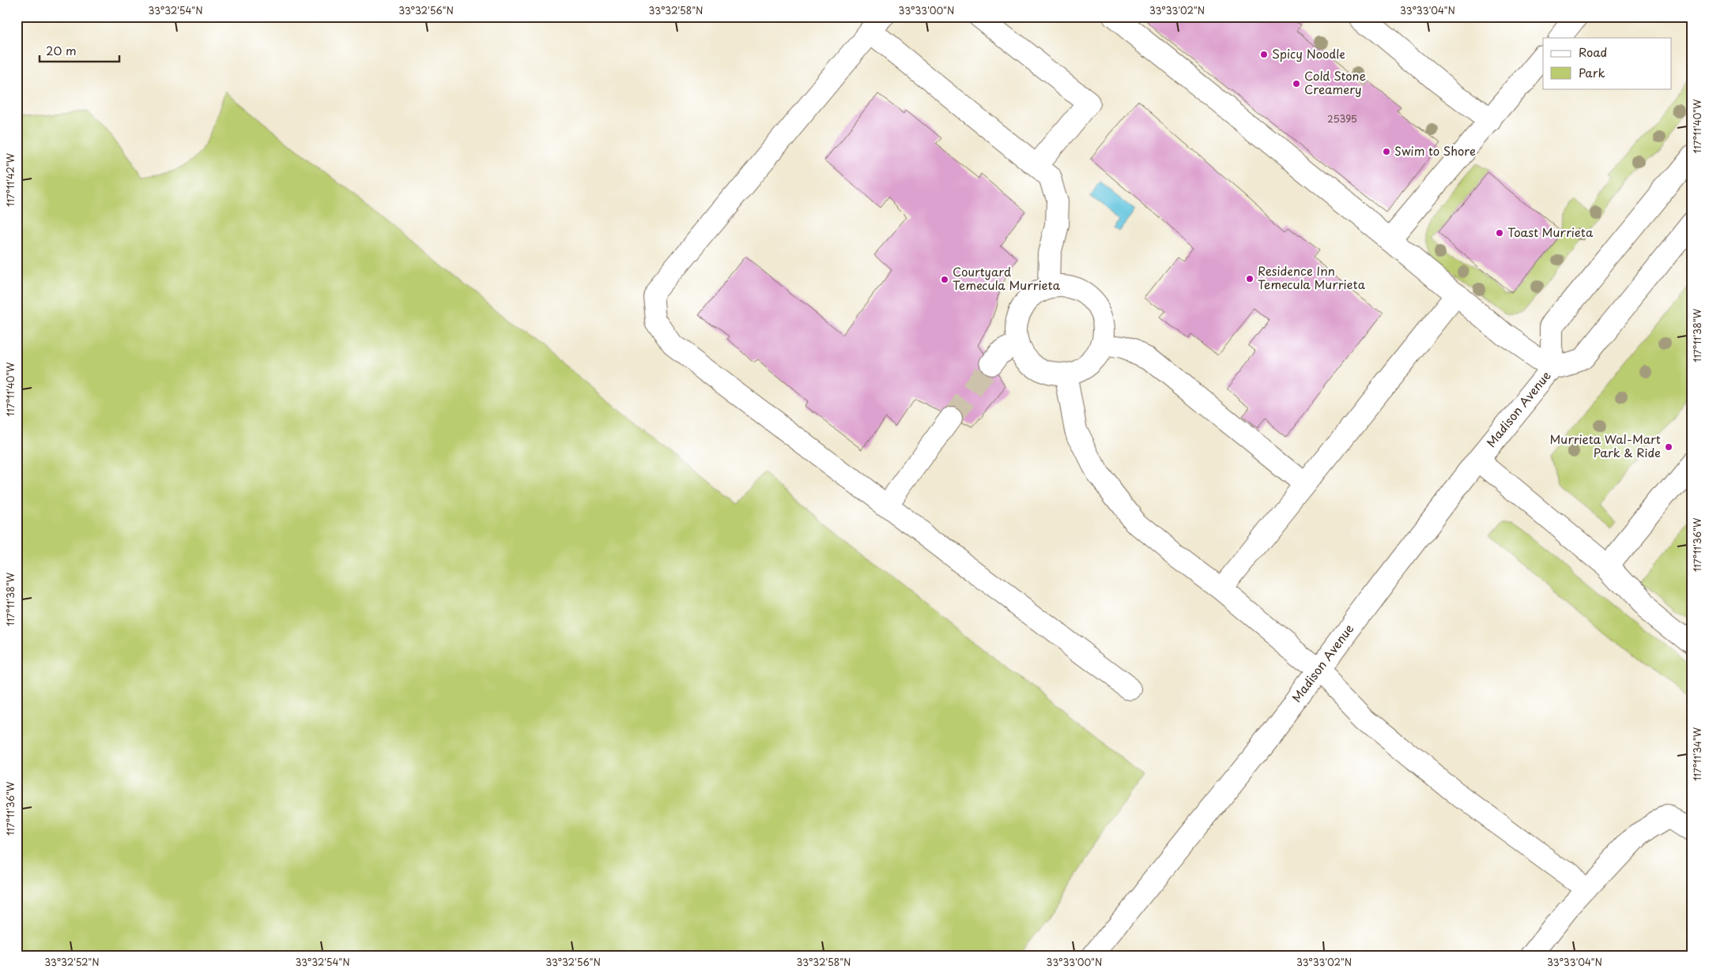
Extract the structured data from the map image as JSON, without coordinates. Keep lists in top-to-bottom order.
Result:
{
  "streets": {
    "street": ["Madison Avenue"]
  },
  "places": [
    "Spicy Noodle",
    "Cold Stone Creamery",
    "Swim to Shore",
    "Toast Murrieta",
    "Residence Inn Temecula Murrieta",
    "Courtyard Temecula Murrieta",
    "Murrieta Wal-Mart Park & Ride"
  ],
  "house_numbers": ["25395"],
  "legend": ["Road", "Park"],
  "scale_bar": "20 m",
  "coordinates": [
    "33°32'54\"N",
    "33°32'56\"N",
    "33°32'58\"N",
    "33°33'00\"N",
    "33°33'02\"N",
    "33°33'04\"N",
    "117°11'40\"W",
    "117°11'42\"W",
    "117°11'38\"W",
    "117°11'36\"W",
    "117°11'34\"W",
    "33°32'52\"N"
  ]
}
